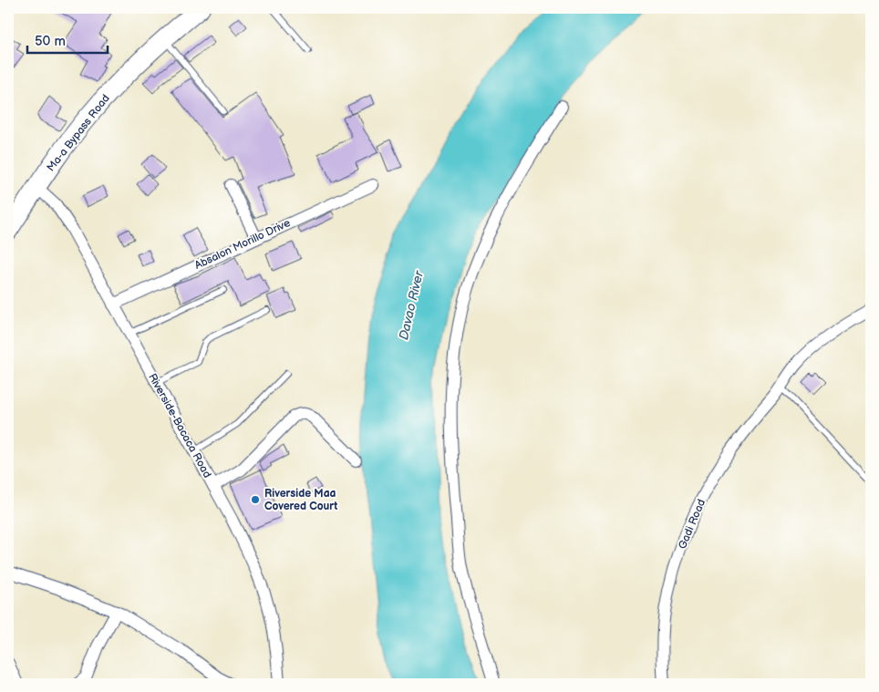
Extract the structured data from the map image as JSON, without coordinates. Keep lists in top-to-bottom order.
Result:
{
  "streets": {
    "main road": ["Ma-a Bypass Road"],
    "street": ["Absalon Morillo Drive", "Riverside-Bacaca Road", "Gadi Road"]
  },
  "crossings": [
    ["Ma-a Bypass Road", "Riverside-Bacaca Road"],
    ["Absalon Morillo Drive", "Riverside-Bacaca Road"]
  ],
  "water": ["Davao River"],
  "places": ["Riverside Maa Covered Court"],
  "scale_bar": "50 m"
}
